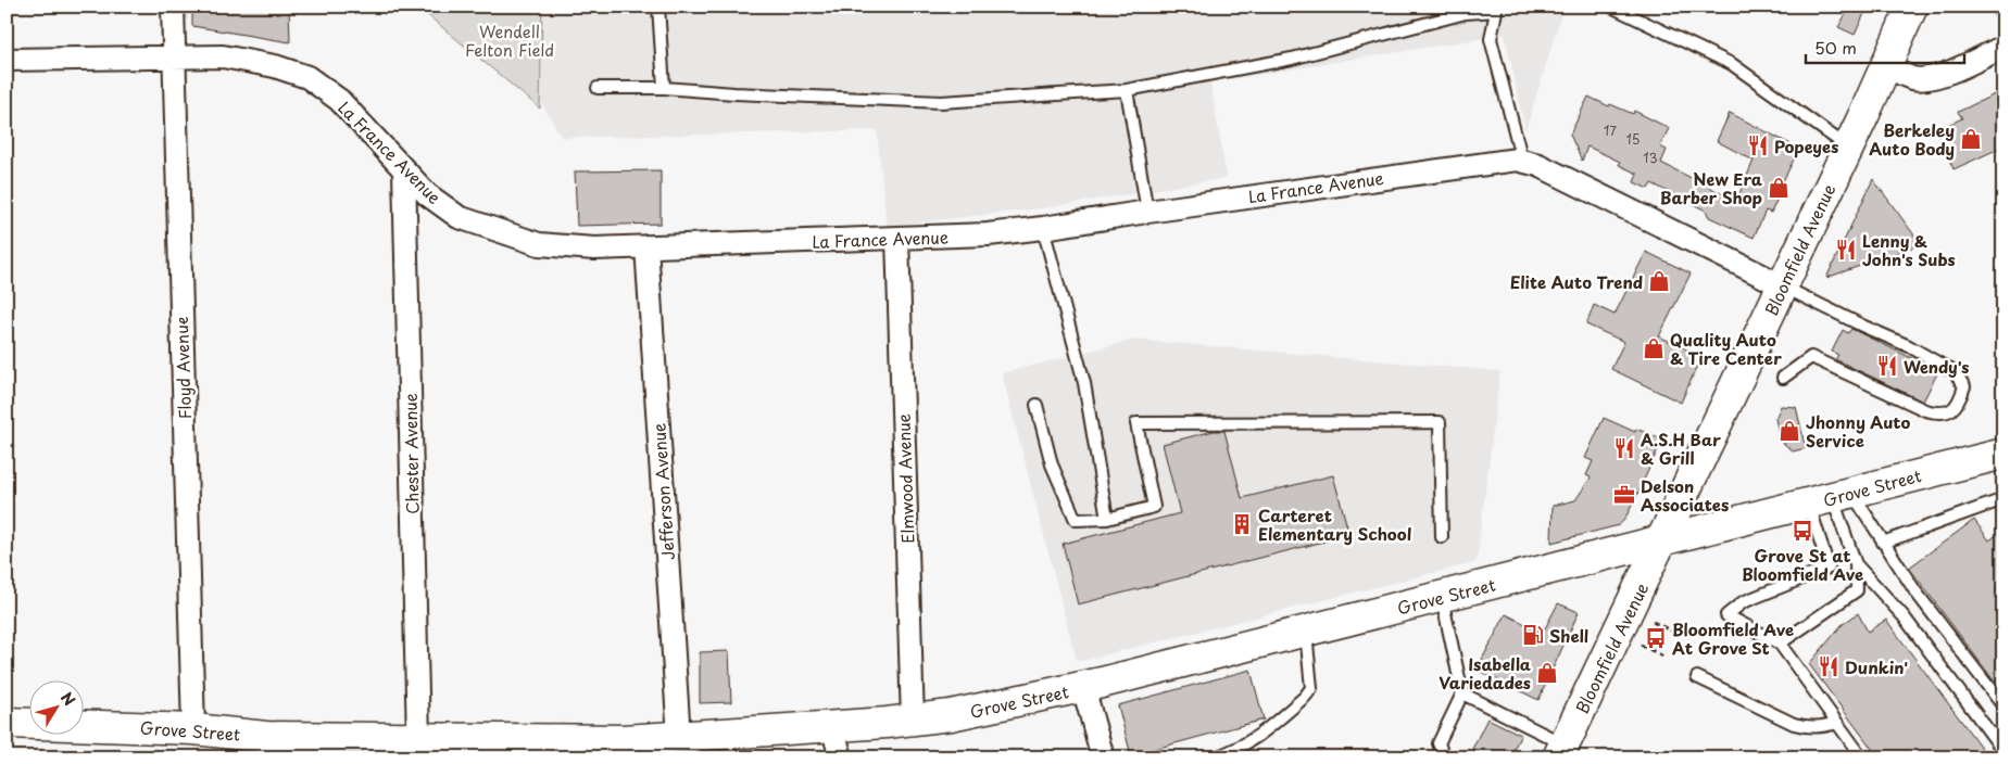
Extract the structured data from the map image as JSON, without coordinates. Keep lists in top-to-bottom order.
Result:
{
  "streets": {
    "main road": ["Bloomfield Avenue", "Grove Street"],
    "street": [
      "La France Avenue",
      "Floyd Avenue",
      "Chester Avenue",
      "Elmwood Avenue",
      "Jefferson Avenue"
    ]
  },
  "crossings": [
    ["La France Avenue", "Bloomfield Avenue"],
    ["La France Avenue", "Floyd Avenue"],
    ["La France Avenue", "Chester Avenue"],
    ["La France Avenue", "Elmwood Avenue"],
    ["La France Avenue", "Jefferson Avenue"],
    ["Bloomfield Avenue", "Grove Street"],
    ["Floyd Avenue", "Grove Street"],
    ["Chester Avenue", "Grove Street"],
    ["Elmwood Avenue", "Grove Street"],
    ["Grove Street", "Jefferson Avenue"]
  ],
  "parks": ["Wendell Felton Field"],
  "places": {
    "shop": [
      "Berkeley Auto Body",
      "New Era Barber Shop",
      "Elite Auto Trend",
      "Quality Auto & Tire Center",
      "Jhonny Auto Service",
      "Isabella Variedades"
    ],
    "restaurant": [
      "Popeyes",
      "Lenny & John's Subs",
      "Wendy's",
      "A.S.H Bar & Grill",
      "Dunkin'"
    ],
    "office": ["Delson Associates"],
    "building": ["Carteret Elementary School"],
    "bus stop": ["Grove St at Bloomfield Ave", "Bloomfield Ave At Grove St"],
    "fuel station": ["Shell"]
  },
  "house_numbers": ["17", "15", "13"],
  "scale_bar": "50 m",
  "north": "top right"
}
